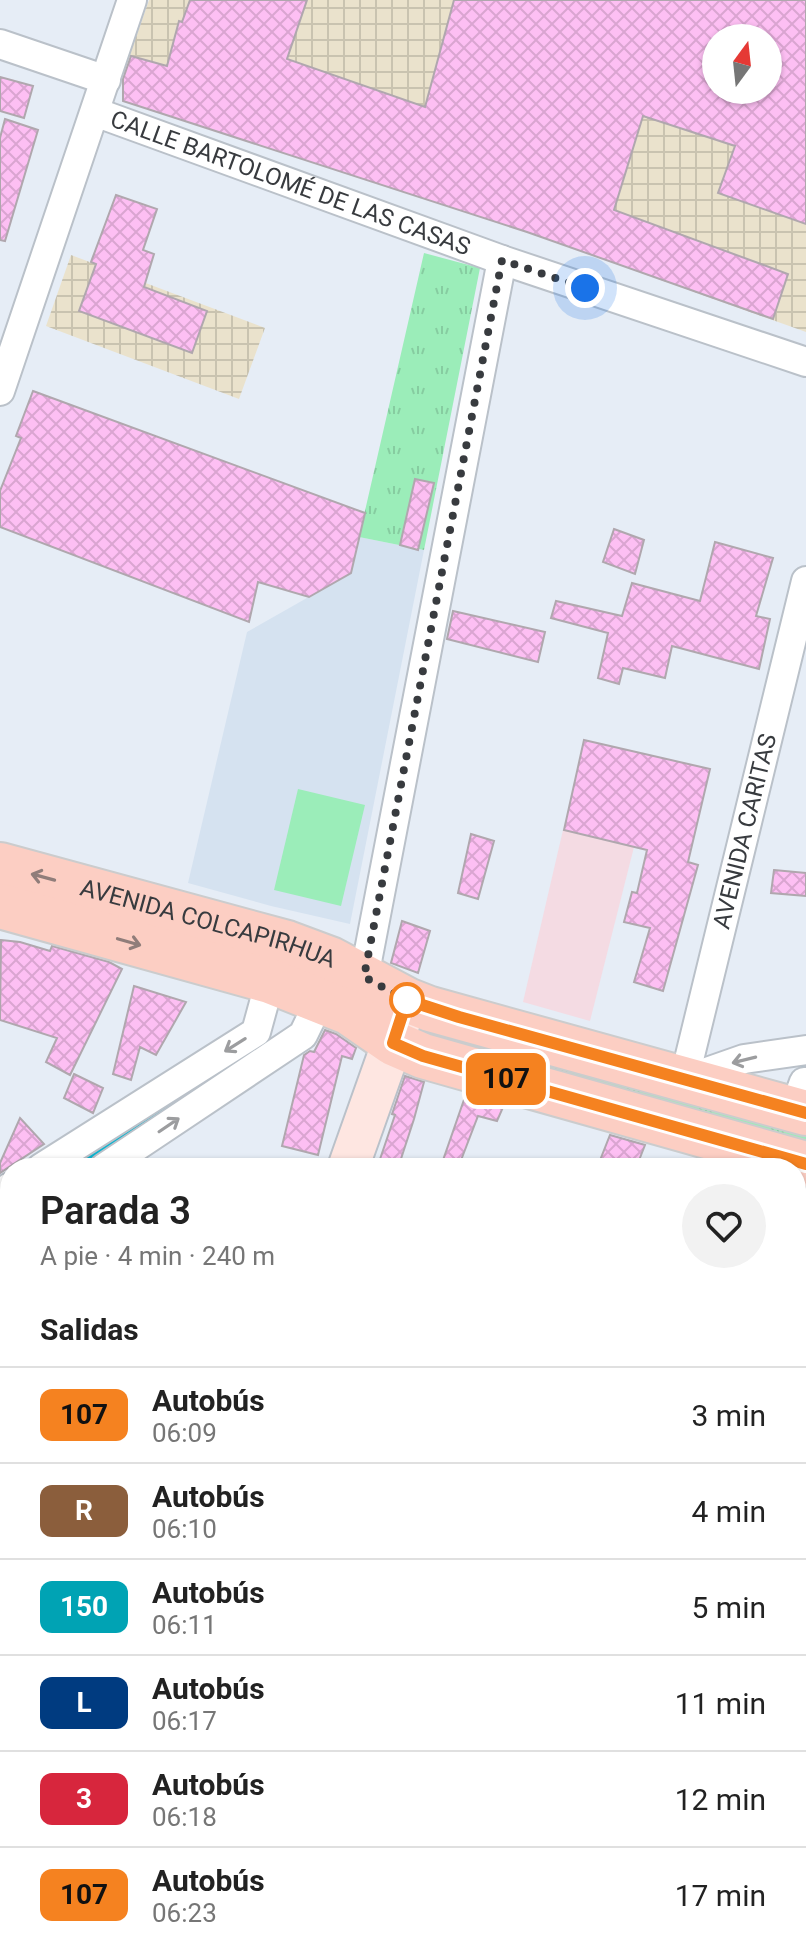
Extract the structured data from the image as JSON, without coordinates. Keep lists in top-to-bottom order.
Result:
{
  "streets": {
    "main road": ["AVENIDA COLCAPIRHUA"],
    "street": ["CALLE BARTOLOMÉ DE LAS CASAS", "AVENIDA CARITAS"]
  },
  "crossings": [
    ["AVENIDA CARITAS", "AVENIDA COLCAPIRHUA"]
  ],
  "lines": ["bus line 107"],
  "north": "top",
  "page": {
    "on_map": "107",
    "heading": [
      ["Parada 3", "A pie · 4 min · 240 m"],
      "Salidas"
    ],
    "list": [
      {
        "mark": "107",
        "name": "Autobús",
        "note": "06:09",
        "value": "3 min"
      },
      {
        "mark": "R",
        "name": "Autobús",
        "note": "06:10",
        "value": "4 min"
      },
      {
        "mark": "150",
        "name": "Autobús",
        "note": "06:11",
        "value": "5 min"
      },
      {
        "mark": "L",
        "name": "Autobús",
        "note": "06:17",
        "value": "11 min"
      },
      {
        "mark": "3",
        "name": "Autobús",
        "note": "06:18",
        "value": "12 min"
      },
      {
        "mark": "107",
        "name": "Autobús",
        "note": "06:23",
        "value": "17 min"
      }
    ]
  }
}
